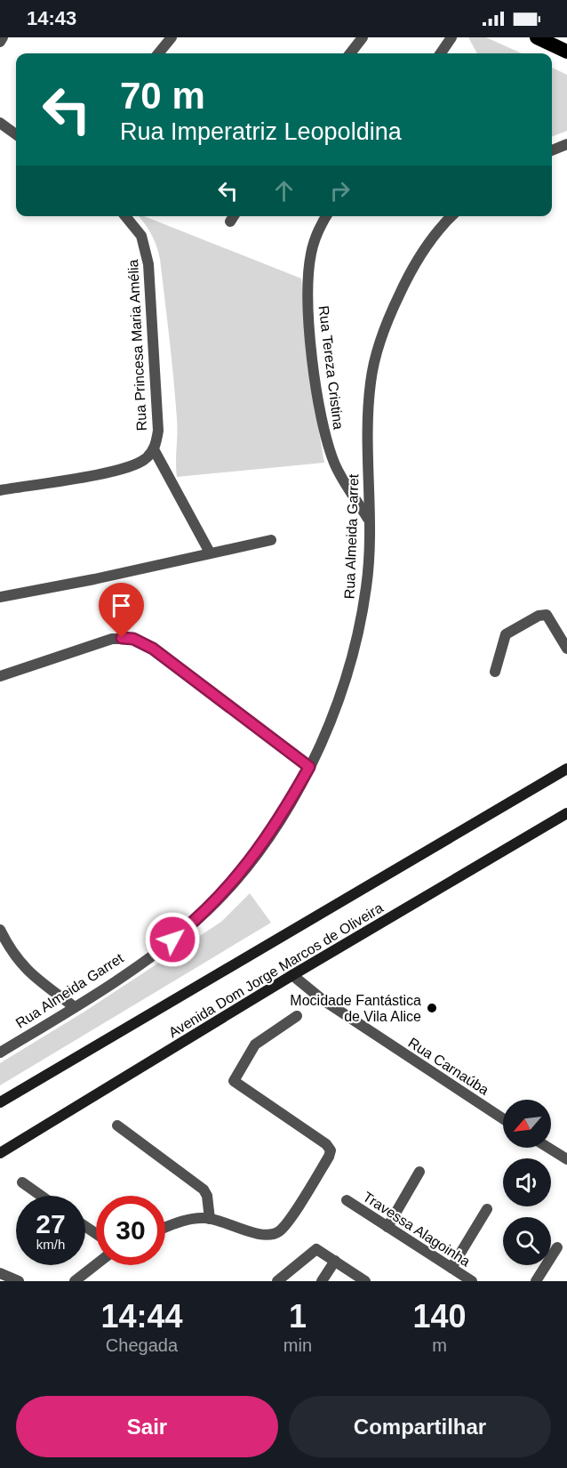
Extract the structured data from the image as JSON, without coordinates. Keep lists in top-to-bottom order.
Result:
{
  "streets": {
    "main road": ["Avenida Dom Jorge Marcos de Oliveira"],
    "street": [
      "Rua Princesa Maria Amélia",
      "Rua Tereza Cristina",
      "Rua Almeida Garret",
      "Rua Carnaúba",
      "Travessa Alagoinha"
    ]
  },
  "crossings": [
    ["Rua Tereza Cristina", "Rua Almeida Garret"],
    ["Avenida Dom Jorge Marcos de Oliveira", "Rua Carnaúba"]
  ],
  "places": ["Mocidade Fantástica de Vila Alice"],
  "north": "bottom left",
  "page": {
    "status": "14:43",
    "turn": ["70 m", "Rua Imperatriz Leopoldina"],
    "speed": "27 km/h",
    "limit": "30",
    "eta": [
      "14:44",
      "Chegada",
      "1",
      "min",
      "140",
      "m"
    ],
    "buttons": ["Sair", "Compartilhar"]
  }
}
